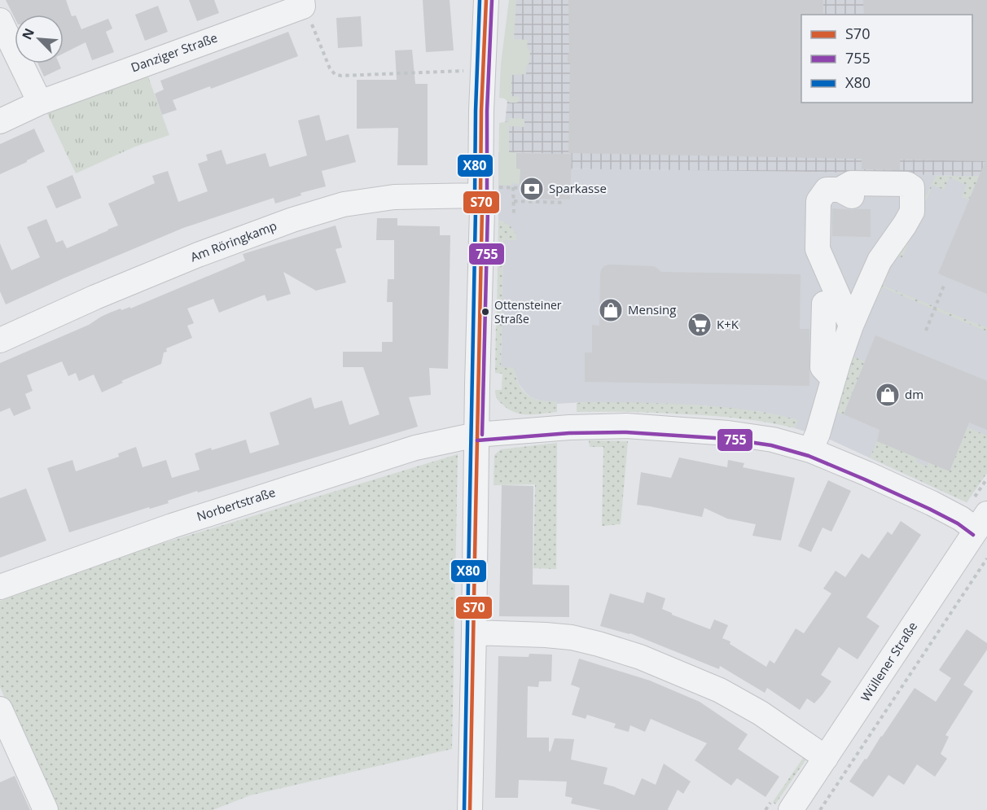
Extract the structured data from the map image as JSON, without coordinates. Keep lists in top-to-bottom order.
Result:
{
  "streets": {
    "street": [
      "Danziger Straße",
      "Am Röringkamp",
      "Norbertstraße",
      "Wüllener Straße"
    ]
  },
  "crossings": [
    ["Norbertstraße", "Wüllener Straße"]
  ],
  "places": {
    "bank": ["Sparkasse"],
    "shop": ["Mensing", "dm"],
    "other": ["Ottensteiner Straße"],
    "supermarket": ["K+K"]
  },
  "lines": ["transit line S70", "transit line 755", "transit line X80"],
  "legend": ["S70", "755", "X80"],
  "north": "top left"
}
